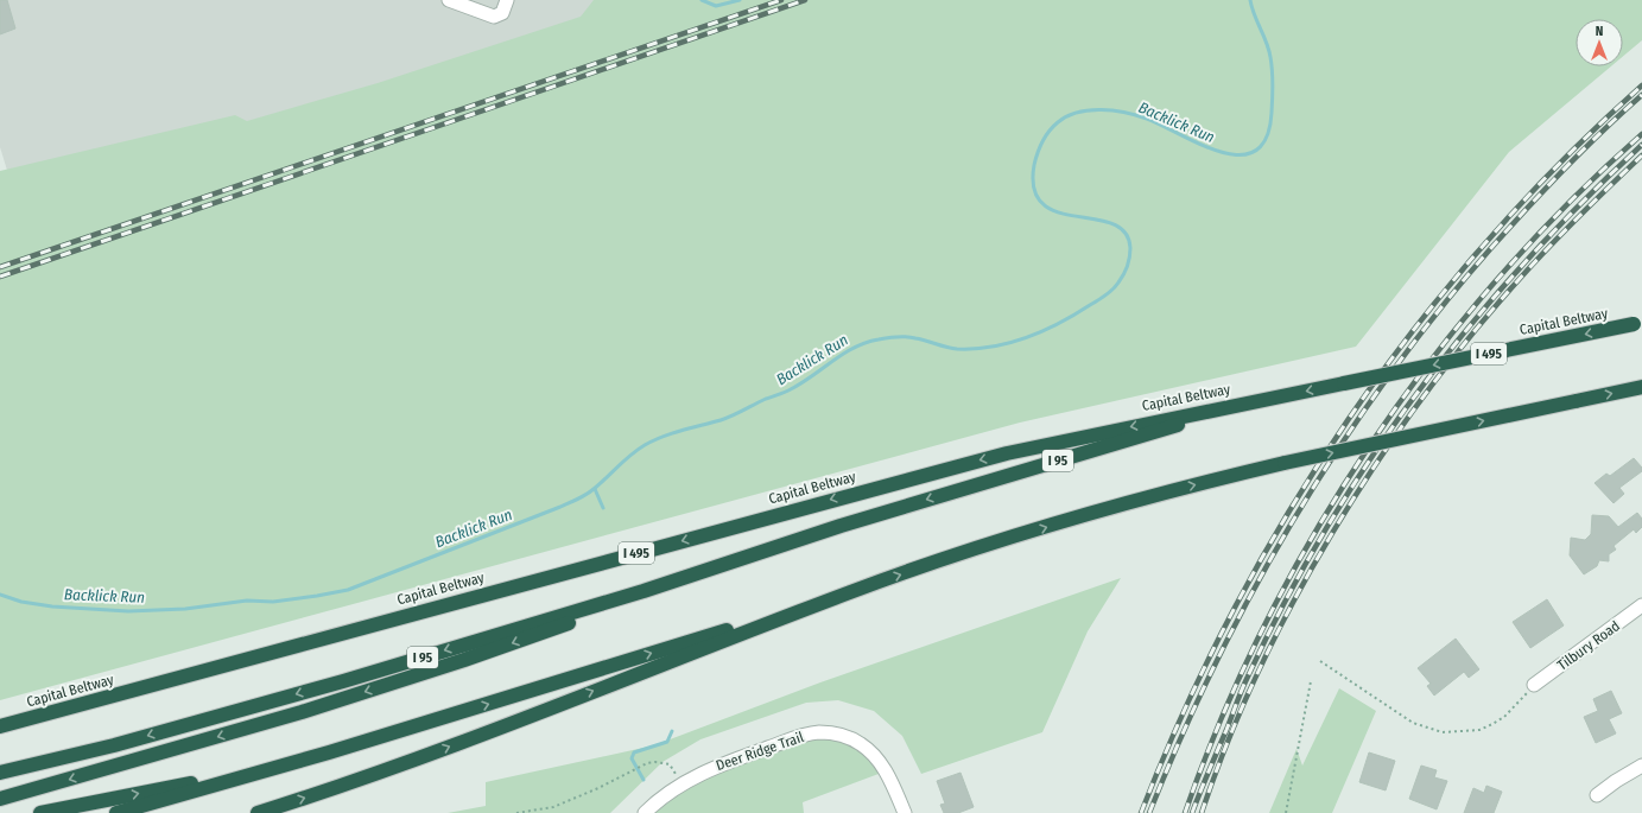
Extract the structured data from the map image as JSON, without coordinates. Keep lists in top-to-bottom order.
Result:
{
  "streets": {
    "highway": ["Capital Beltway", "I 495", "I 95"],
    "street": ["Tilbury Road", "Deer Ridge Trail"]
  },
  "crossings": [
    ["Capital Beltway", "I 95"]
  ],
  "water": ["Backlick Run"],
  "north": "top"
}
